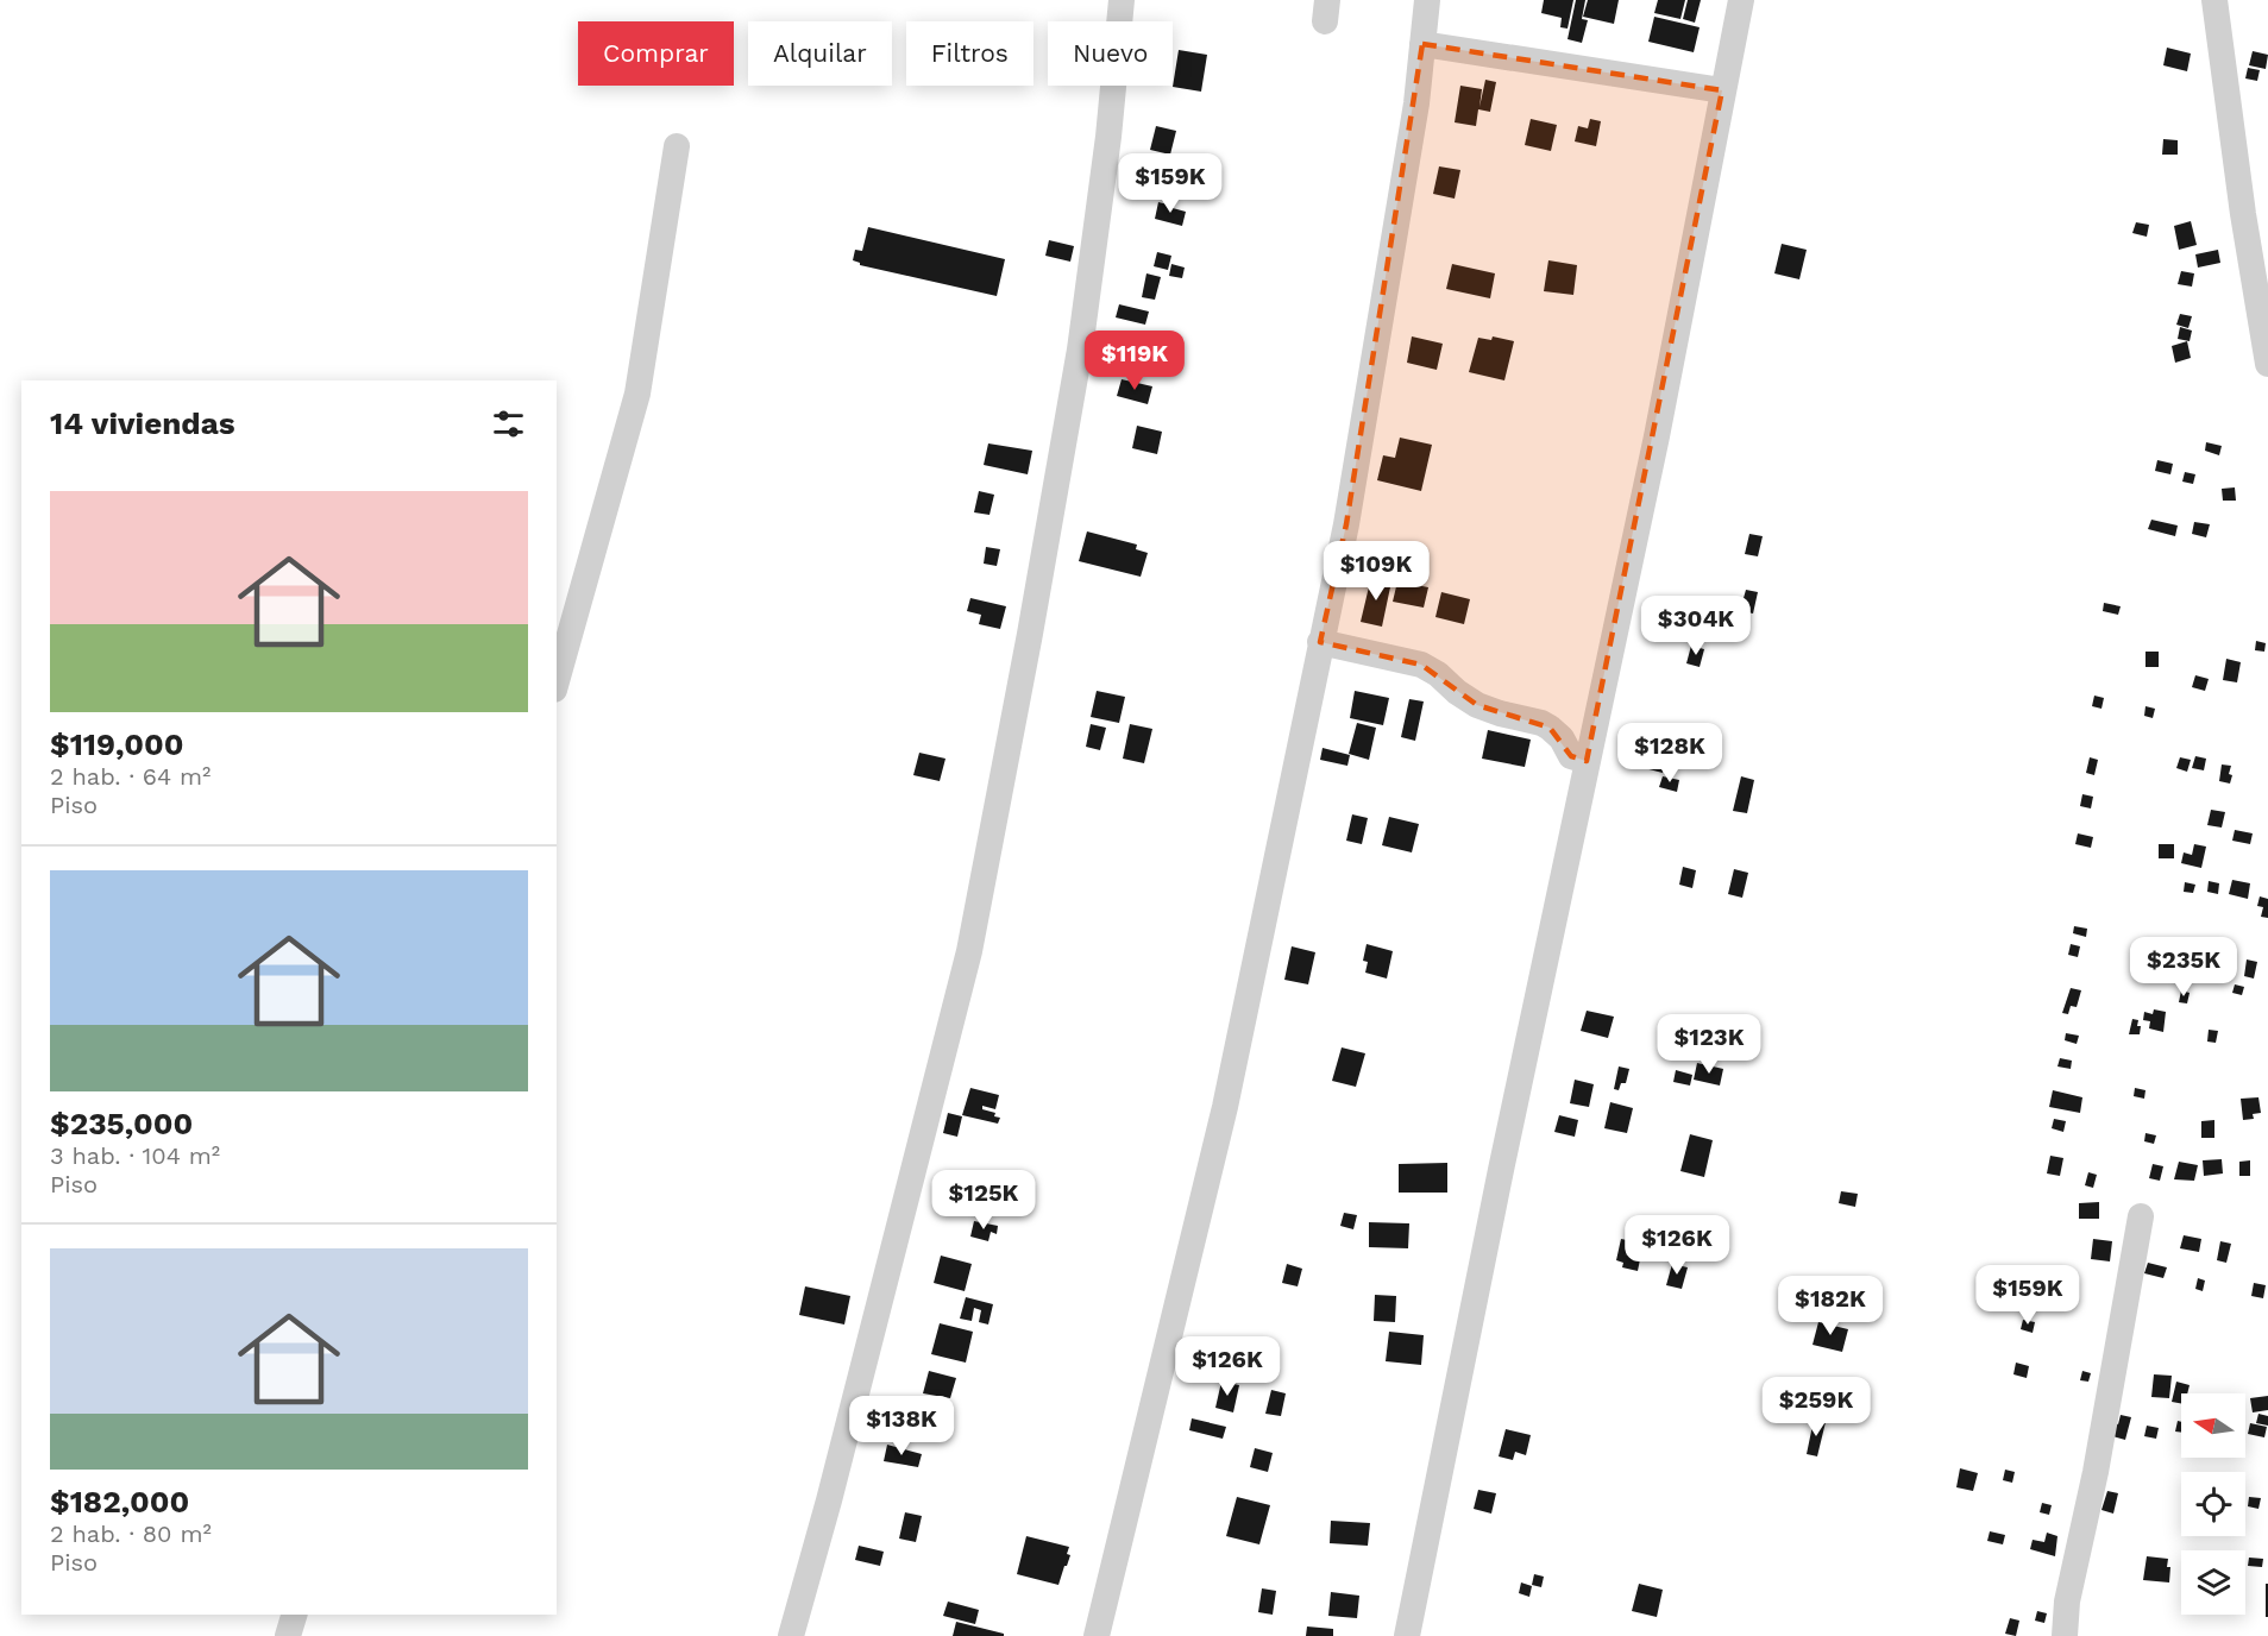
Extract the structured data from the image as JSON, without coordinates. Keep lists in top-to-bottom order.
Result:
{
  "north": "left",
  "page": {
    "chip": [
      "Comprar",
      "Alquilar",
      "Filtros",
      "Nuevo"
    ],
    "price": [
      "$159K",
      "$119K",
      "$109K",
      "$304K",
      "$128K",
      "$235K",
      "$123K",
      "$125K",
      "$126K",
      "$159K",
      "$182K",
      "$126K",
      "$259K",
      "$138K"
    ],
    "heading": "14 viviendas",
    "list": [
      {
        "name": "$119,000",
        "note": "2 hab. · 64 m² · Piso"
      },
      {
        "name": "$235,000",
        "note": "3 hab. · 104 m² · Piso"
      },
      {
        "name": "$182,000",
        "note": "2 hab. · 80 m² · Piso"
      }
    ]
  }
}
